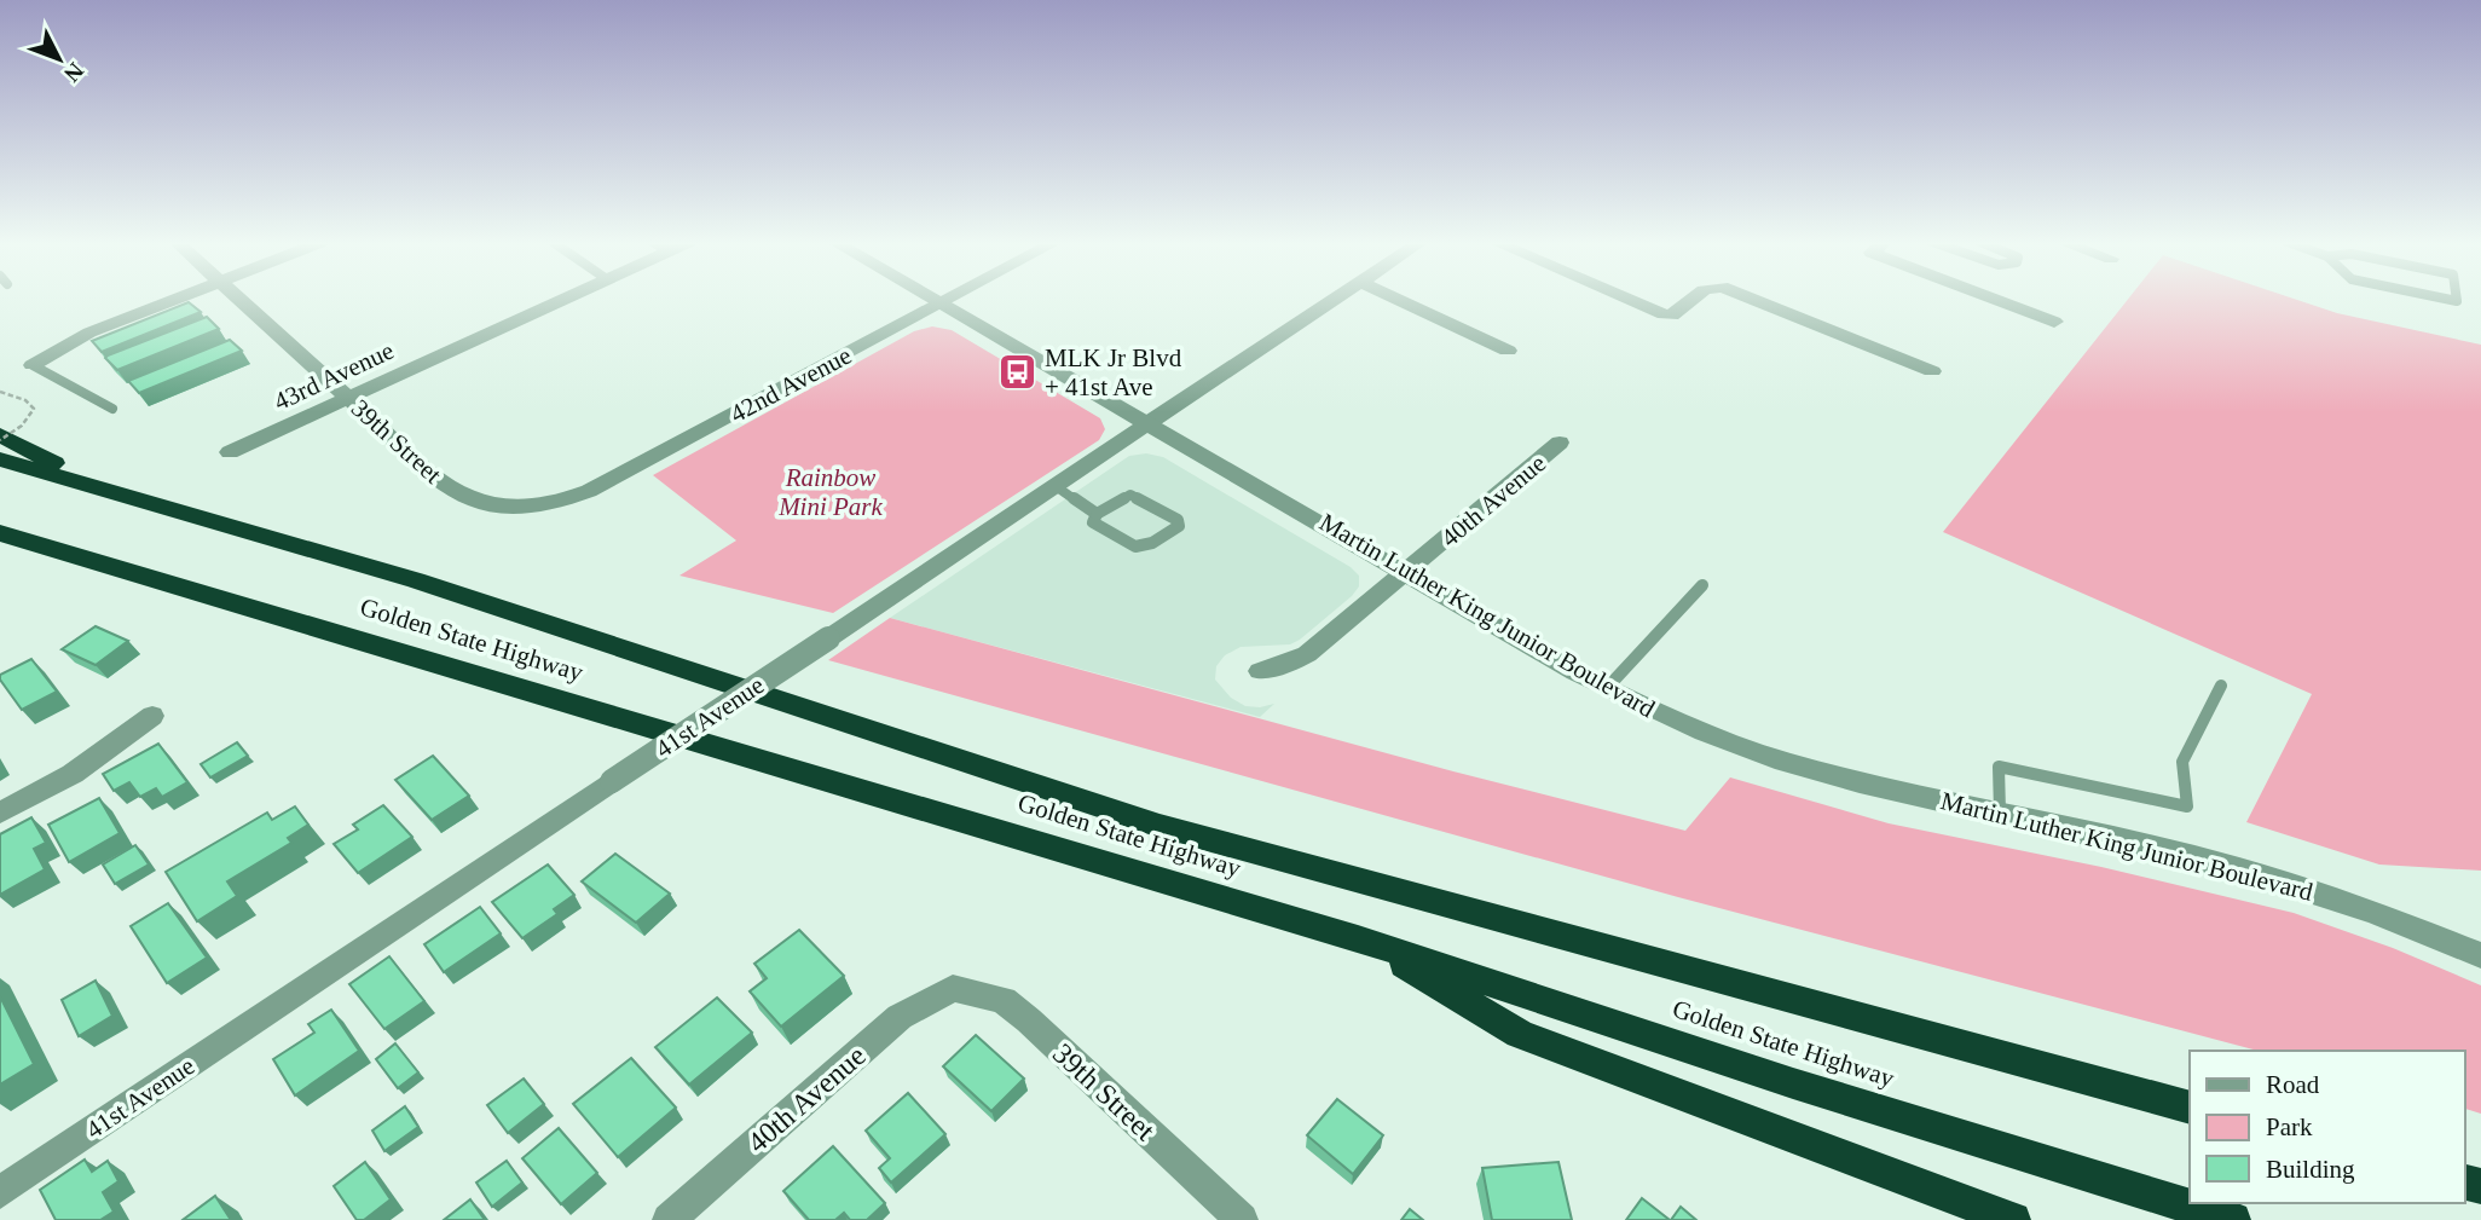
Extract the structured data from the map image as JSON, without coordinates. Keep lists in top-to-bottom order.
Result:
{
  "streets": {
    "highway": ["Golden State Highway"],
    "street": [
      "43rd Avenue",
      "42nd Avenue",
      "39th Street",
      "40th Avenue",
      "Martin Luther King Junior Boulevard",
      "41st Avenue"
    ]
  },
  "crossings": [
    ["43rd Avenue", "39th Street"],
    ["42nd Avenue", "39th Street"],
    ["42nd Avenue", "Martin Luther King Junior Boulevard"],
    ["39th Street", "40th Avenue"],
    ["40th Avenue", "Martin Luther King Junior Boulevard"],
    ["Martin Luther King Junior Boulevard", "41st Avenue"]
  ],
  "parks": ["Rainbow Mini Park"],
  "places": {
    "bus stop": ["MLK Jr Blvd + 41st Ave"]
  },
  "legend": ["Road", "Park", "Building"],
  "north": "bottom right"
}
